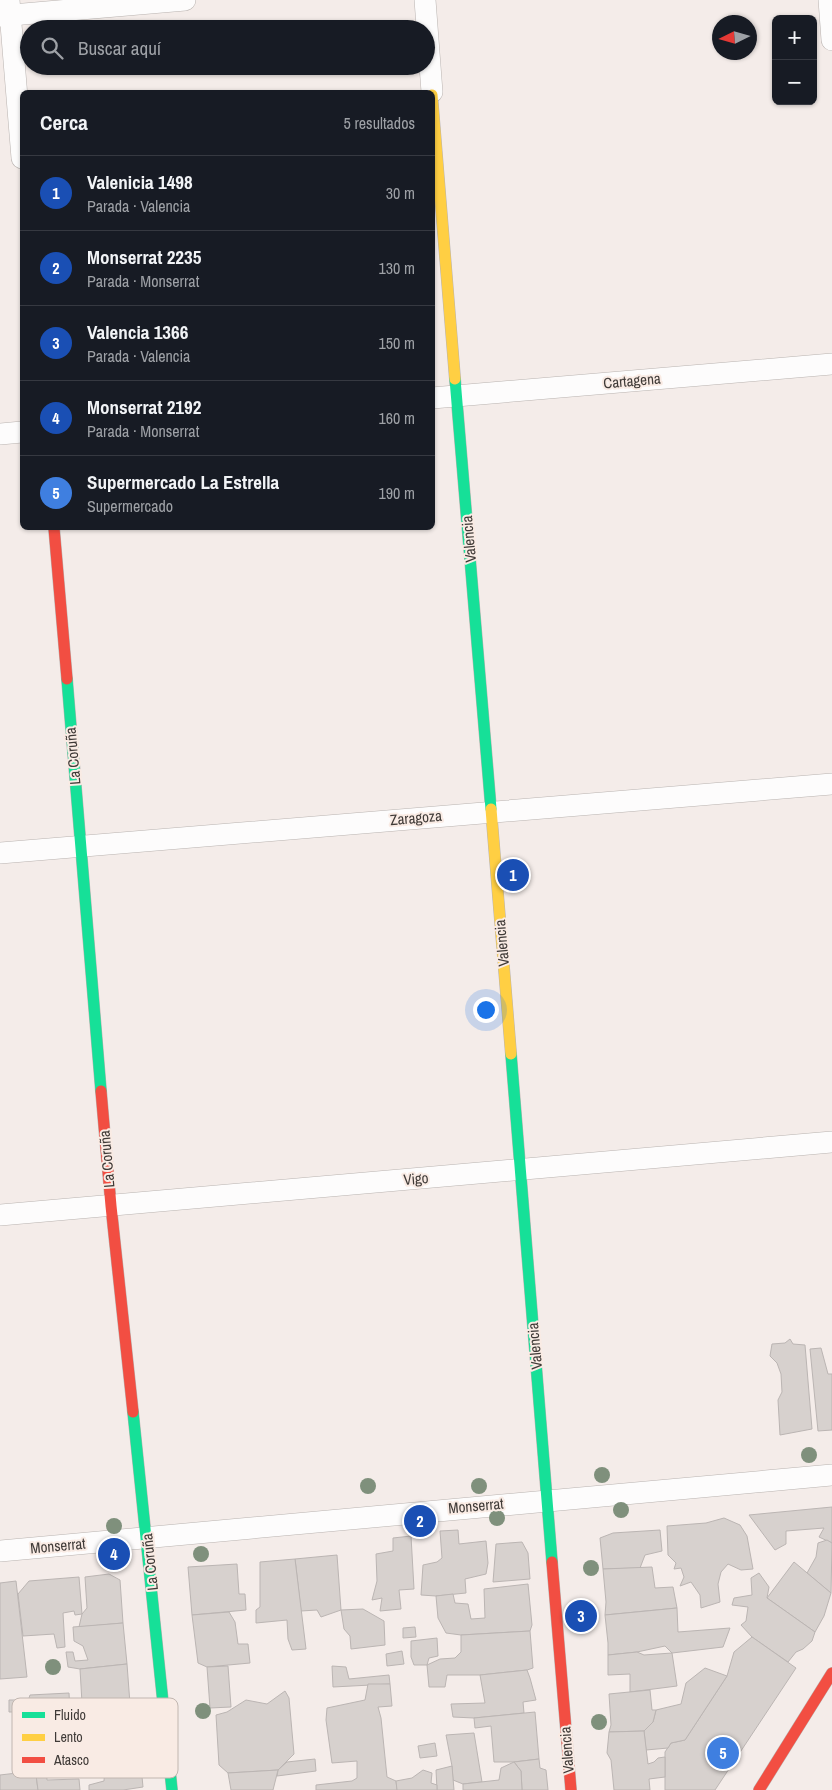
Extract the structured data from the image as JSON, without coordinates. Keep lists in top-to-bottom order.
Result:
{
  "streets": {
    "street": [
      "Cartagena",
      "Valencia",
      "La Coruña",
      "Zaragoza",
      "Vigo",
      "Monserrat"
    ]
  },
  "crossings": [
    ["Cartagena", "Valencia"],
    ["Valencia", "Zaragoza"],
    ["Valencia", "Vigo"],
    ["Valencia", "Monserrat"],
    ["La Coruña", "Zaragoza"],
    ["La Coruña", "Vigo"],
    ["La Coruña", "Monserrat"]
  ],
  "legend": ["Fluido", "Lento", "Atasco"],
  "north": "left",
  "page": {
    "map_buttons": ["+", "−"],
    "search": "Buscar aquí",
    "heading": ["Cerca", "5 resultados"],
    "list": [
      {
        "mark": "1",
        "name": "Valenicia 1498",
        "note": "Parada · Valencia",
        "value": "30 m"
      },
      {
        "mark": "2",
        "name": "Monserrat 2235",
        "note": "Parada · Monserrat",
        "value": "130 m"
      },
      {
        "mark": "3",
        "name": "Valencia 1366",
        "note": "Parada · Valencia",
        "value": "150 m"
      },
      {
        "mark": "4",
        "name": "Monserrat 2192",
        "note": "Parada · Monserrat",
        "value": "160 m"
      },
      {
        "mark": "5",
        "name": "Supermercado La Estrella",
        "note": "Supermercado",
        "value": "190 m"
      }
    ],
    "pins": [
      "1",
      "2",
      "4",
      "3",
      "5"
    ]
  }
}
